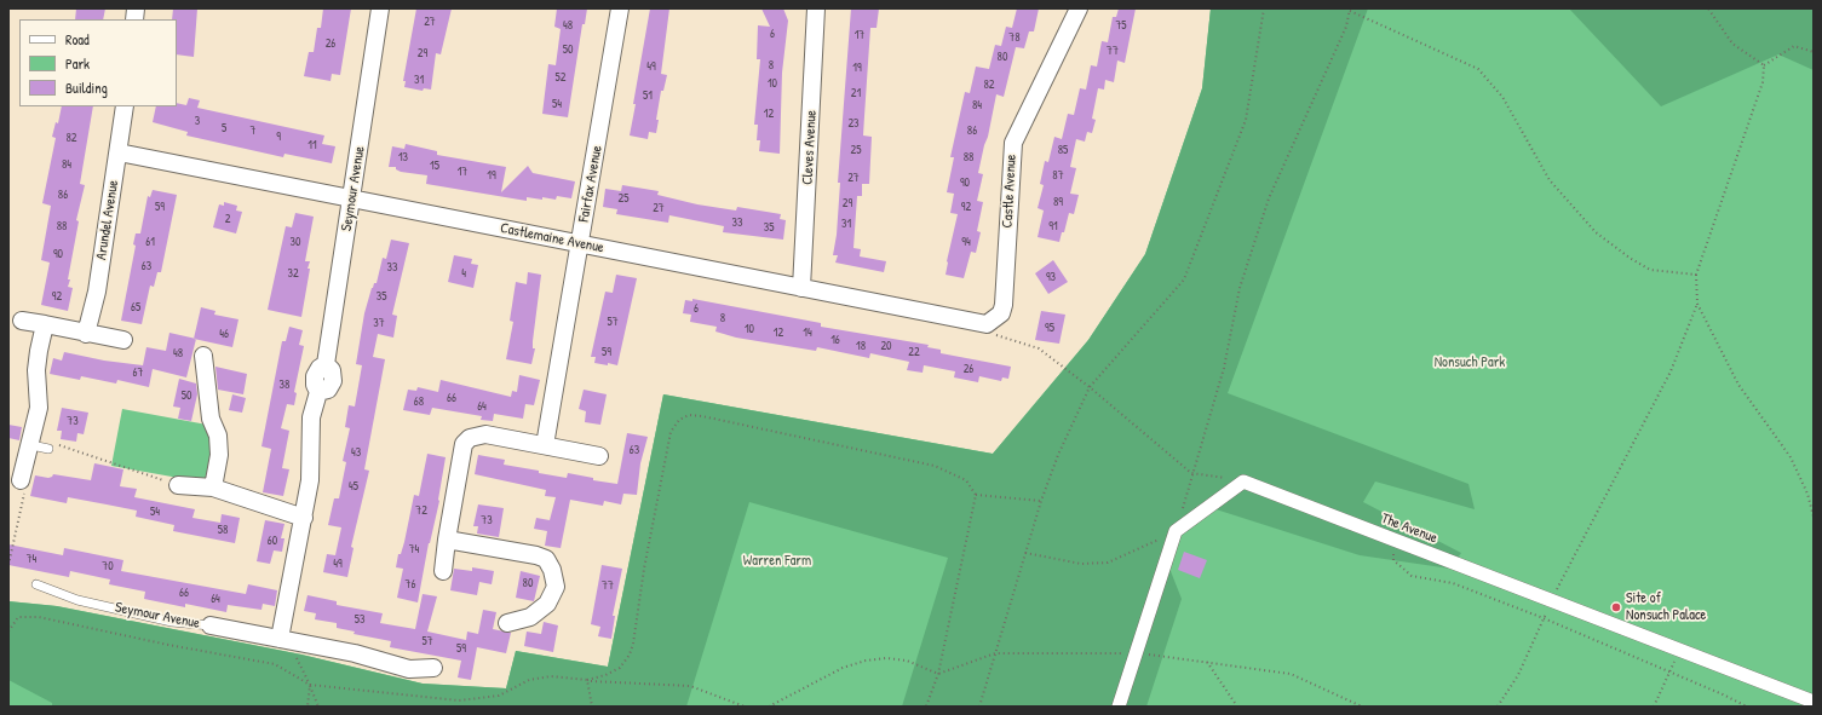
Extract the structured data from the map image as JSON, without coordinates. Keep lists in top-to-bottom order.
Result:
{
  "streets": {
    "street": [
      "Cleves Avenue",
      "Fairfax Avenue",
      "Seymour Avenue",
      "Castle Avenue",
      "Arundel Avenue",
      "Castlemaine Avenue",
      "The Avenue"
    ]
  },
  "crossings": [
    ["Cleves Avenue", "Castlemaine Avenue"],
    ["Fairfax Avenue", "Castlemaine Avenue"],
    ["Seymour Avenue", "Castlemaine Avenue"],
    ["Castle Avenue", "Castlemaine Avenue"],
    ["Arundel Avenue", "Castlemaine Avenue"]
  ],
  "parks": ["Nonsuch Park", "Warren Farm"],
  "places": ["Site of Nonsuch Palace"],
  "house_numbers": [
    "27",
    "48",
    "75",
    "6",
    "17",
    "78",
    "26",
    "50",
    "77",
    "29",
    "80",
    "8",
    "49",
    "19",
    "52",
    "31",
    "10",
    "82",
    "21",
    "51",
    "54",
    "84",
    "12",
    "3",
    "23",
    "5",
    "7",
    "86",
    "9",
    "82",
    "11",
    "25",
    "85",
    "13",
    "88",
    "84",
    "15",
    "17",
    "19",
    "87",
    "27",
    "90",
    "86",
    "25",
    "89",
    "29",
    "59",
    "92",
    "27",
    "2",
    "33",
    "31",
    "88",
    "91",
    "35",
    "61",
    "30",
    "94",
    "90",
    "63",
    "33",
    "32",
    "4",
    "93",
    "92",
    "35",
    "65",
    "6",
    "8",
    "57",
    "37",
    "95",
    "10",
    "12",
    "14",
    "46",
    "16",
    "18",
    "20",
    "59",
    "22",
    "48",
    "26",
    "67",
    "38",
    "50",
    "66",
    "68",
    "64",
    "73",
    "63",
    "43",
    "45",
    "72",
    "54",
    "73",
    "58",
    "60",
    "74",
    "74",
    "49",
    "70",
    "80",
    "76",
    "77",
    "66",
    "64",
    "53",
    "57",
    "59"
  ],
  "legend": ["Road", "Park", "Building"]
}
